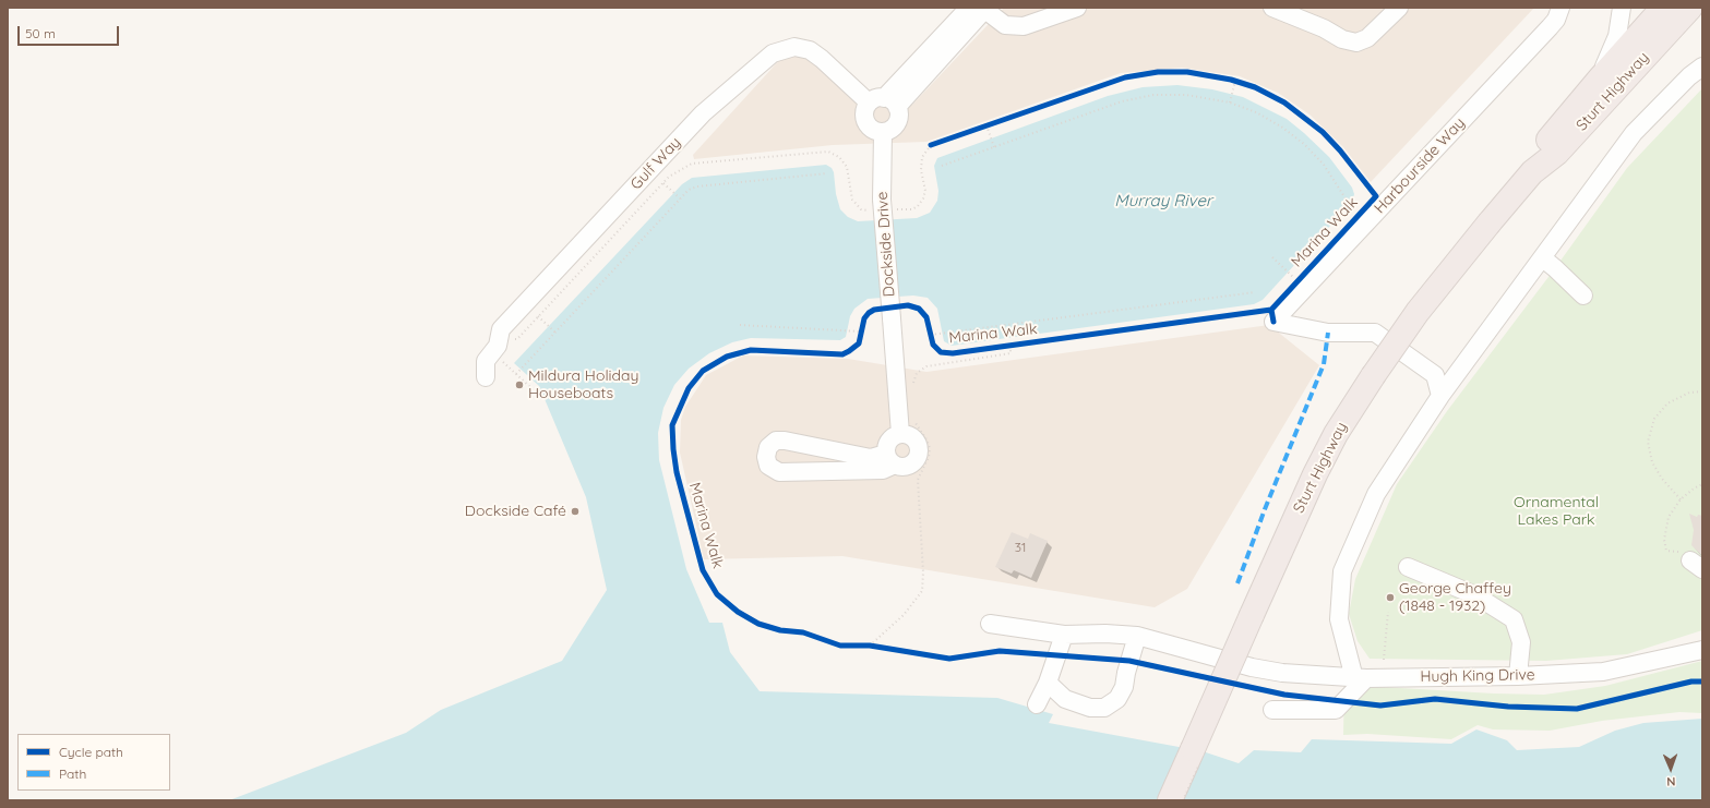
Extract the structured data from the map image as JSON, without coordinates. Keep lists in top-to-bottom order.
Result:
{
  "streets": {
    "highway": ["Sturt Highway"],
    "street": [
      "Gulf Way",
      "Harbourside Way",
      "Dockside Drive",
      "Hugh King Drive"
    ],
    "cycle path": ["Marina Walk"]
  },
  "crossings": [
    ["Gulf Way", "Dockside Drive"]
  ],
  "water": ["Murray River"],
  "parks": ["Ornamental Lakes Park"],
  "places": ["Mildura Holiday Houseboats", "Dockside Café", "George Chaffey (1848 - 1932)"],
  "house_numbers": ["31"],
  "legend": ["Cycle path", "Path"],
  "scale_bar": "50 m",
  "north": "bottom"
}
